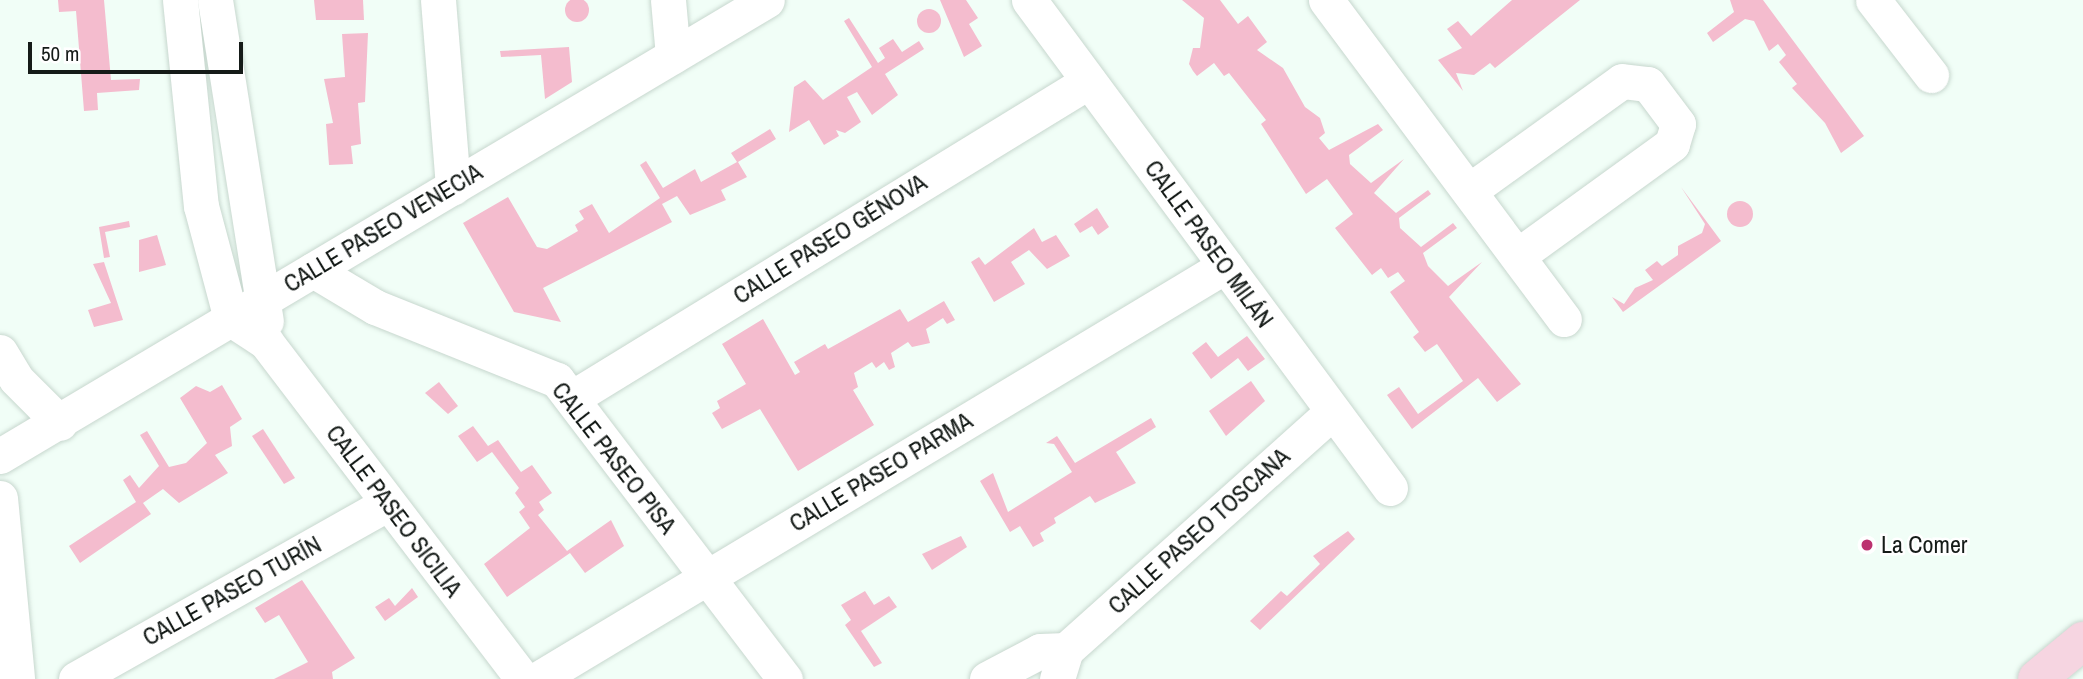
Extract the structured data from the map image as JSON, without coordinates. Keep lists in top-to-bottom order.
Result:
{
  "streets": {
    "street": [
      "CALLE PASEO VENECIA",
      "CALLE PASEO GÉNOVA",
      "CALLE PASEO MILÁN",
      "CALLE PASEO PISA",
      "CALLE PASEO PARMA",
      "CALLE PASEO SICILIA",
      "CALLE PASEO TOSCANA",
      "CALLE PASEO TURÍN"
    ]
  },
  "crossings": [
    ["CALLE PASEO VENECIA", "CALLE PASEO PISA"],
    ["CALLE PASEO VENECIA", "CALLE PASEO SICILIA"],
    ["CALLE PASEO GÉNOVA", "CALLE PASEO MILÁN"],
    ["CALLE PASEO GÉNOVA", "CALLE PASEO PISA"],
    ["CALLE PASEO MILÁN", "CALLE PASEO PARMA"],
    ["CALLE PASEO MILÁN", "CALLE PASEO TOSCANA"],
    ["CALLE PASEO PISA", "CALLE PASEO PARMA"],
    ["CALLE PASEO SICILIA", "CALLE PASEO TURÍN"]
  ],
  "places": ["La Comer"],
  "scale_bar": "50 m"
}
